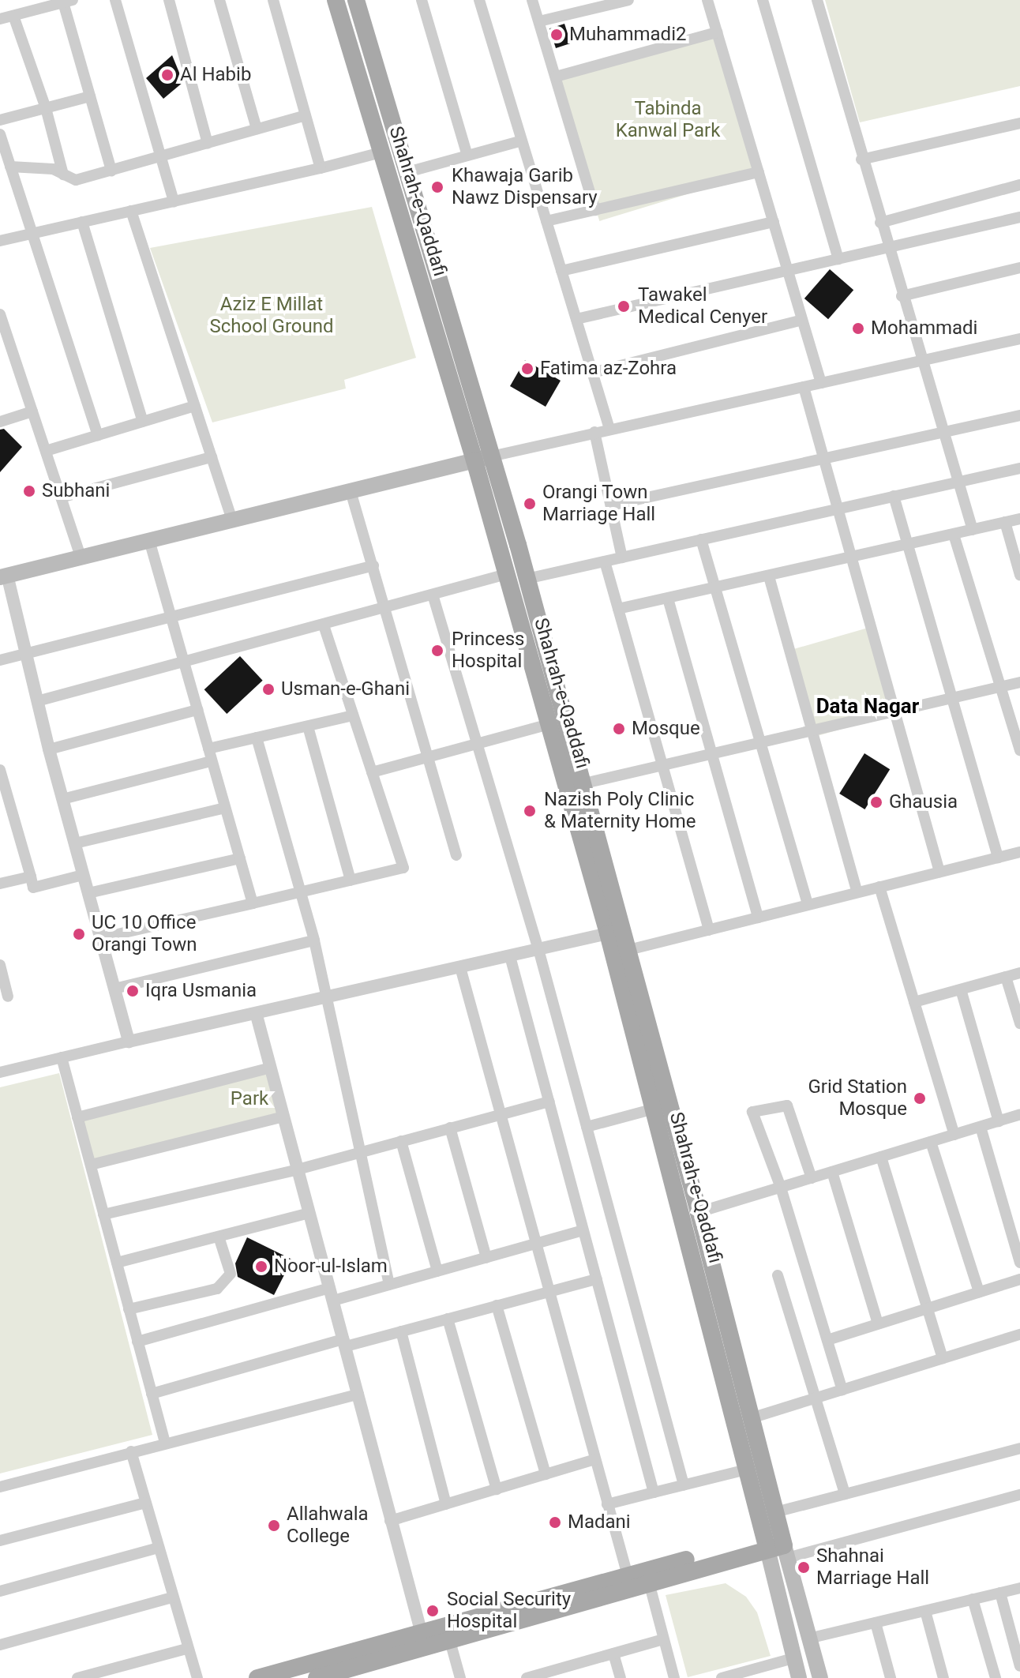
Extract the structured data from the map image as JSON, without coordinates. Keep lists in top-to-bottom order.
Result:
{
  "streets": {
    "main road": ["Shahrah-e-Qaddafi"]
  },
  "districts": ["Data Nagar"],
  "parks": ["Tabinda Kanwal Park", "Aziz E Millat School Ground", "Park"],
  "places": [
    "Muhammadi2",
    "Al Habib",
    "Khawaja Garib Nawz Dispensary",
    "Tawakel Medical Cenyer",
    "Mohammadi",
    "Fatima az-Zohra",
    "Subhani",
    "Orangi Town Marriage Hall",
    "Princess Hospital",
    "Usman-e-Ghani",
    "Mosque",
    "Ghausia",
    "Nazish Poly Clinic & Maternity Home",
    "UC 10 Office Orangi Town",
    "Iqra Usmania",
    "Grid Station Mosque",
    "Noor-ul-Islam",
    "Madani",
    "Allahwala College",
    "Shahnai Marriage Hall",
    "Social Security Hospital"
  ]
}
